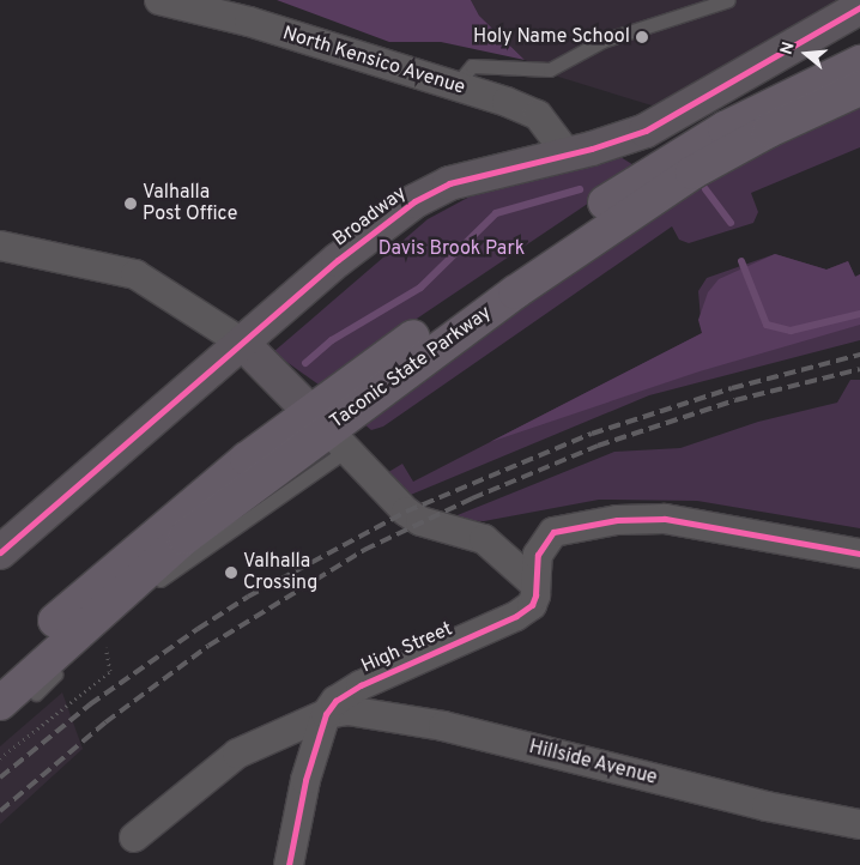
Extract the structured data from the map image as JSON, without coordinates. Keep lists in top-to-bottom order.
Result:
{
  "streets": {
    "highway": ["Taconic State Parkway"],
    "street": [
      "North Kensico Avenue",
      "Broadway",
      "High Street",
      "Hillside Avenue"
    ]
  },
  "crossings": [
    ["North Kensico Avenue", "Broadway"],
    ["High Street", "Hillside Avenue"]
  ],
  "parks": ["Davis Brook Park"],
  "places": ["Holy Name School", "Valhalla Post Office", "Valhalla Crossing"],
  "north": "left"
}
